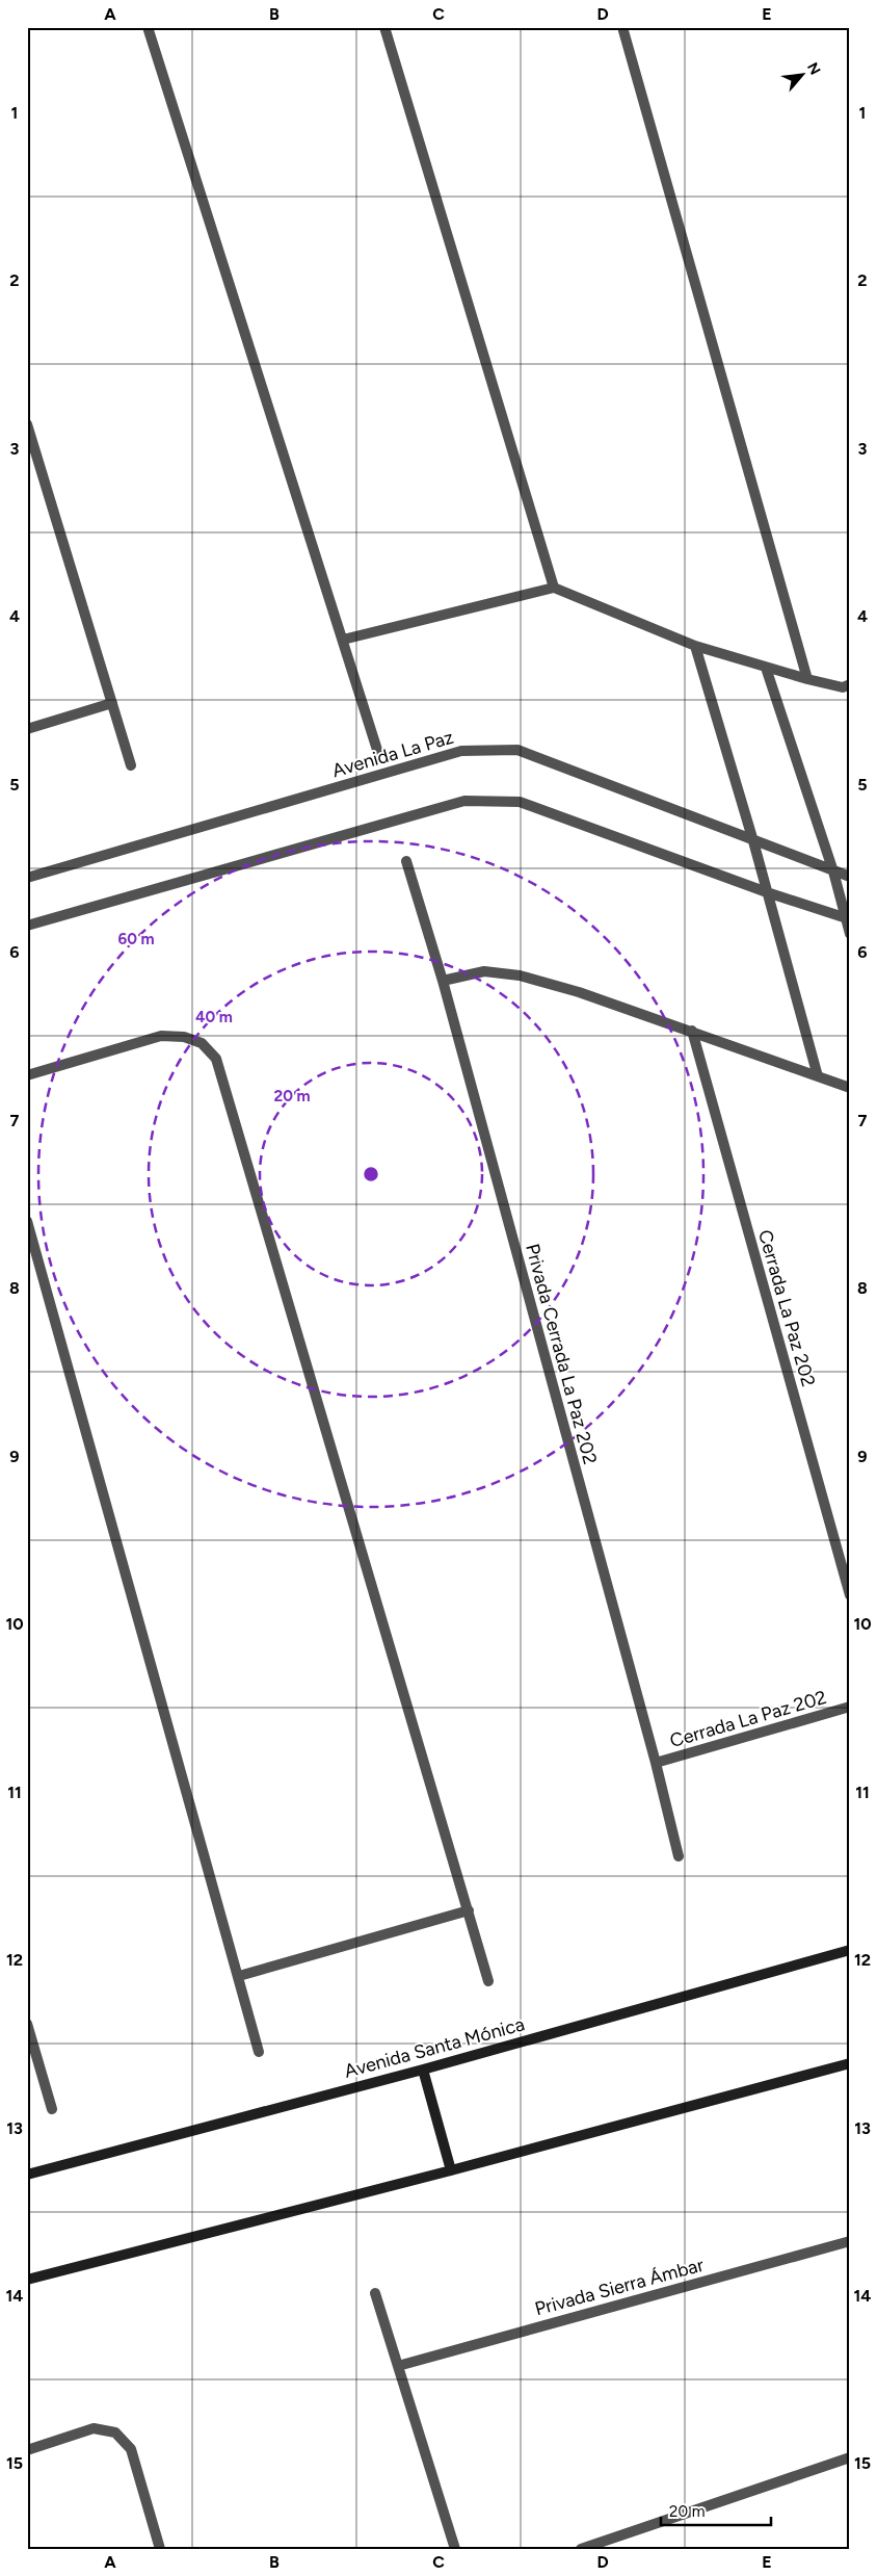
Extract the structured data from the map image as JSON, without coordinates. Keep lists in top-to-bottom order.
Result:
{
  "streets": {
    "street": [
      "Avenida La Paz",
      "Cerrada La Paz 202",
      "Privada Cerrada La Paz 202",
      "Avenida Santa Mónica",
      "Privada Sierra Ámbar"
    ]
  },
  "crossings": [
    ["Cerrada La Paz 202", "Privada Cerrada La Paz 202"]
  ],
  "scale_bar": "20 m",
  "north": "top right",
  "grid": {
    "columns": [
      "A",
      "B",
      "C",
      "D",
      "E"
    ],
    "rows": [
      "1",
      "2",
      "3",
      "4",
      "5",
      "6",
      "7",
      "8",
      "9",
      "10",
      "11",
      "12",
      "13",
      "14",
      "15"
    ]
  },
  "rings": ["60 m", "40 m", "20 m"]
}
